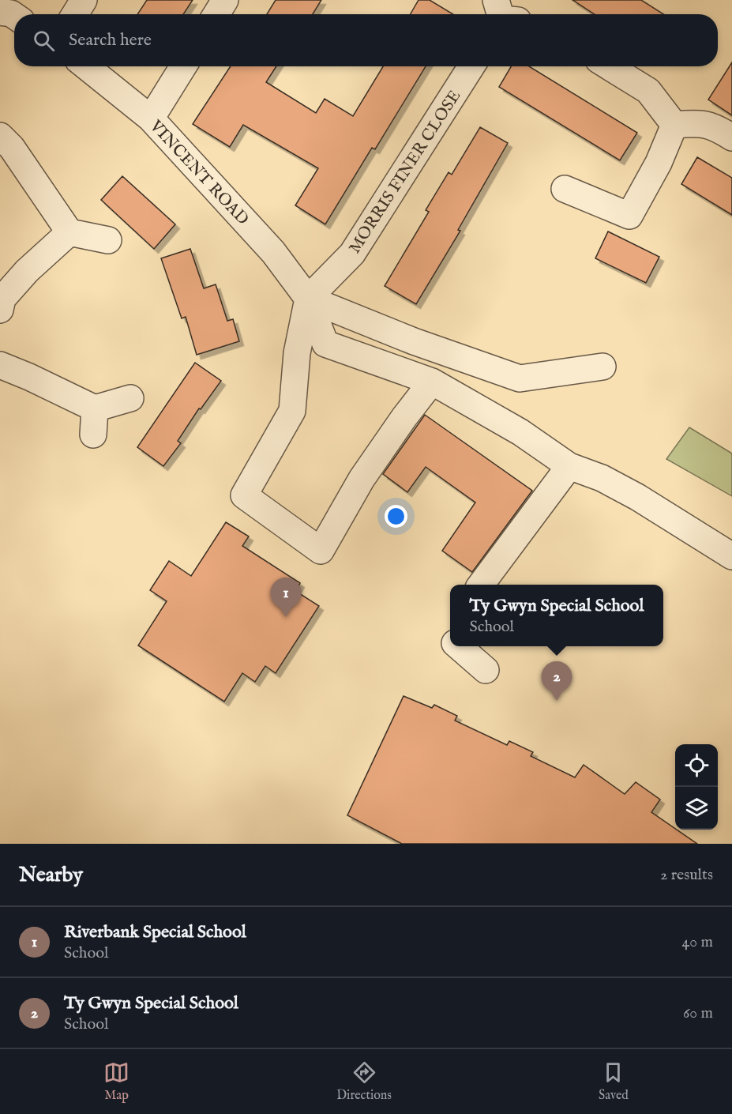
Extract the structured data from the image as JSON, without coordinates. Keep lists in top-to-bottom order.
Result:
{
  "streets": {
    "street": ["MORRIS FINER CLOSE", "VINCENT ROAD"]
  },
  "crossings": [
    ["MORRIS FINER CLOSE", "VINCENT ROAD"]
  ],
  "page": {
    "search": "Search here",
    "pins": ["1", "2"],
    "popup": ["Ty Gwyn Special School", "School"],
    "heading": ["Nearby", "2 results"],
    "list": [
      {
        "mark": "1",
        "name": "Riverbank Special School",
        "note": "School",
        "value": "40 m"
      },
      {
        "mark": "2",
        "name": "Ty Gwyn Special School",
        "note": "School",
        "value": "60 m"
      }
    ],
    "nav": ["Map", "Directions", "Saved"]
  }
}
